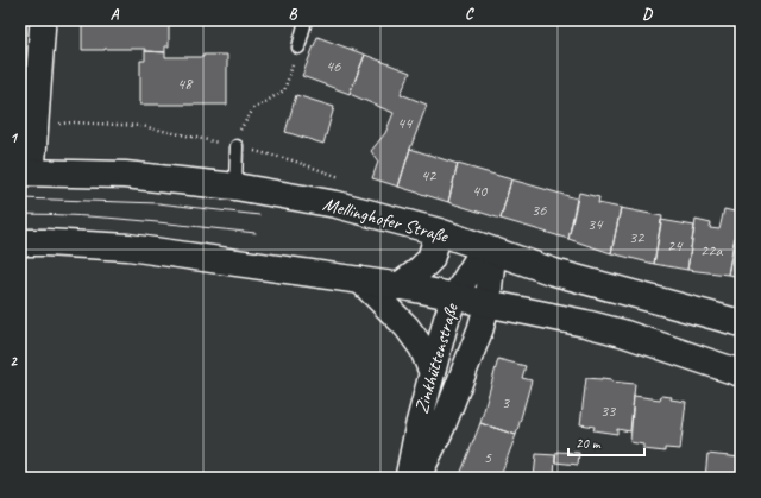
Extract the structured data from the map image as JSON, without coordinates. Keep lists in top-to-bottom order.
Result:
{
  "streets": {
    "main road": ["Mellinghofer Straße"],
    "street": ["Zinkhüttenstraße"]
  },
  "crossings": [
    ["Mellinghofer Straße", "Zinkhüttenstraße"]
  ],
  "house_numbers": [
    "46",
    "48",
    "44",
    "42",
    "40",
    "36",
    "34",
    "32",
    "24",
    "22a",
    "3",
    "33",
    "5"
  ],
  "scale_bar": "20 m",
  "grid": {
    "columns": [
      "A",
      "B",
      "C",
      "D"
    ],
    "rows": ["1", "2"]
  }
}
